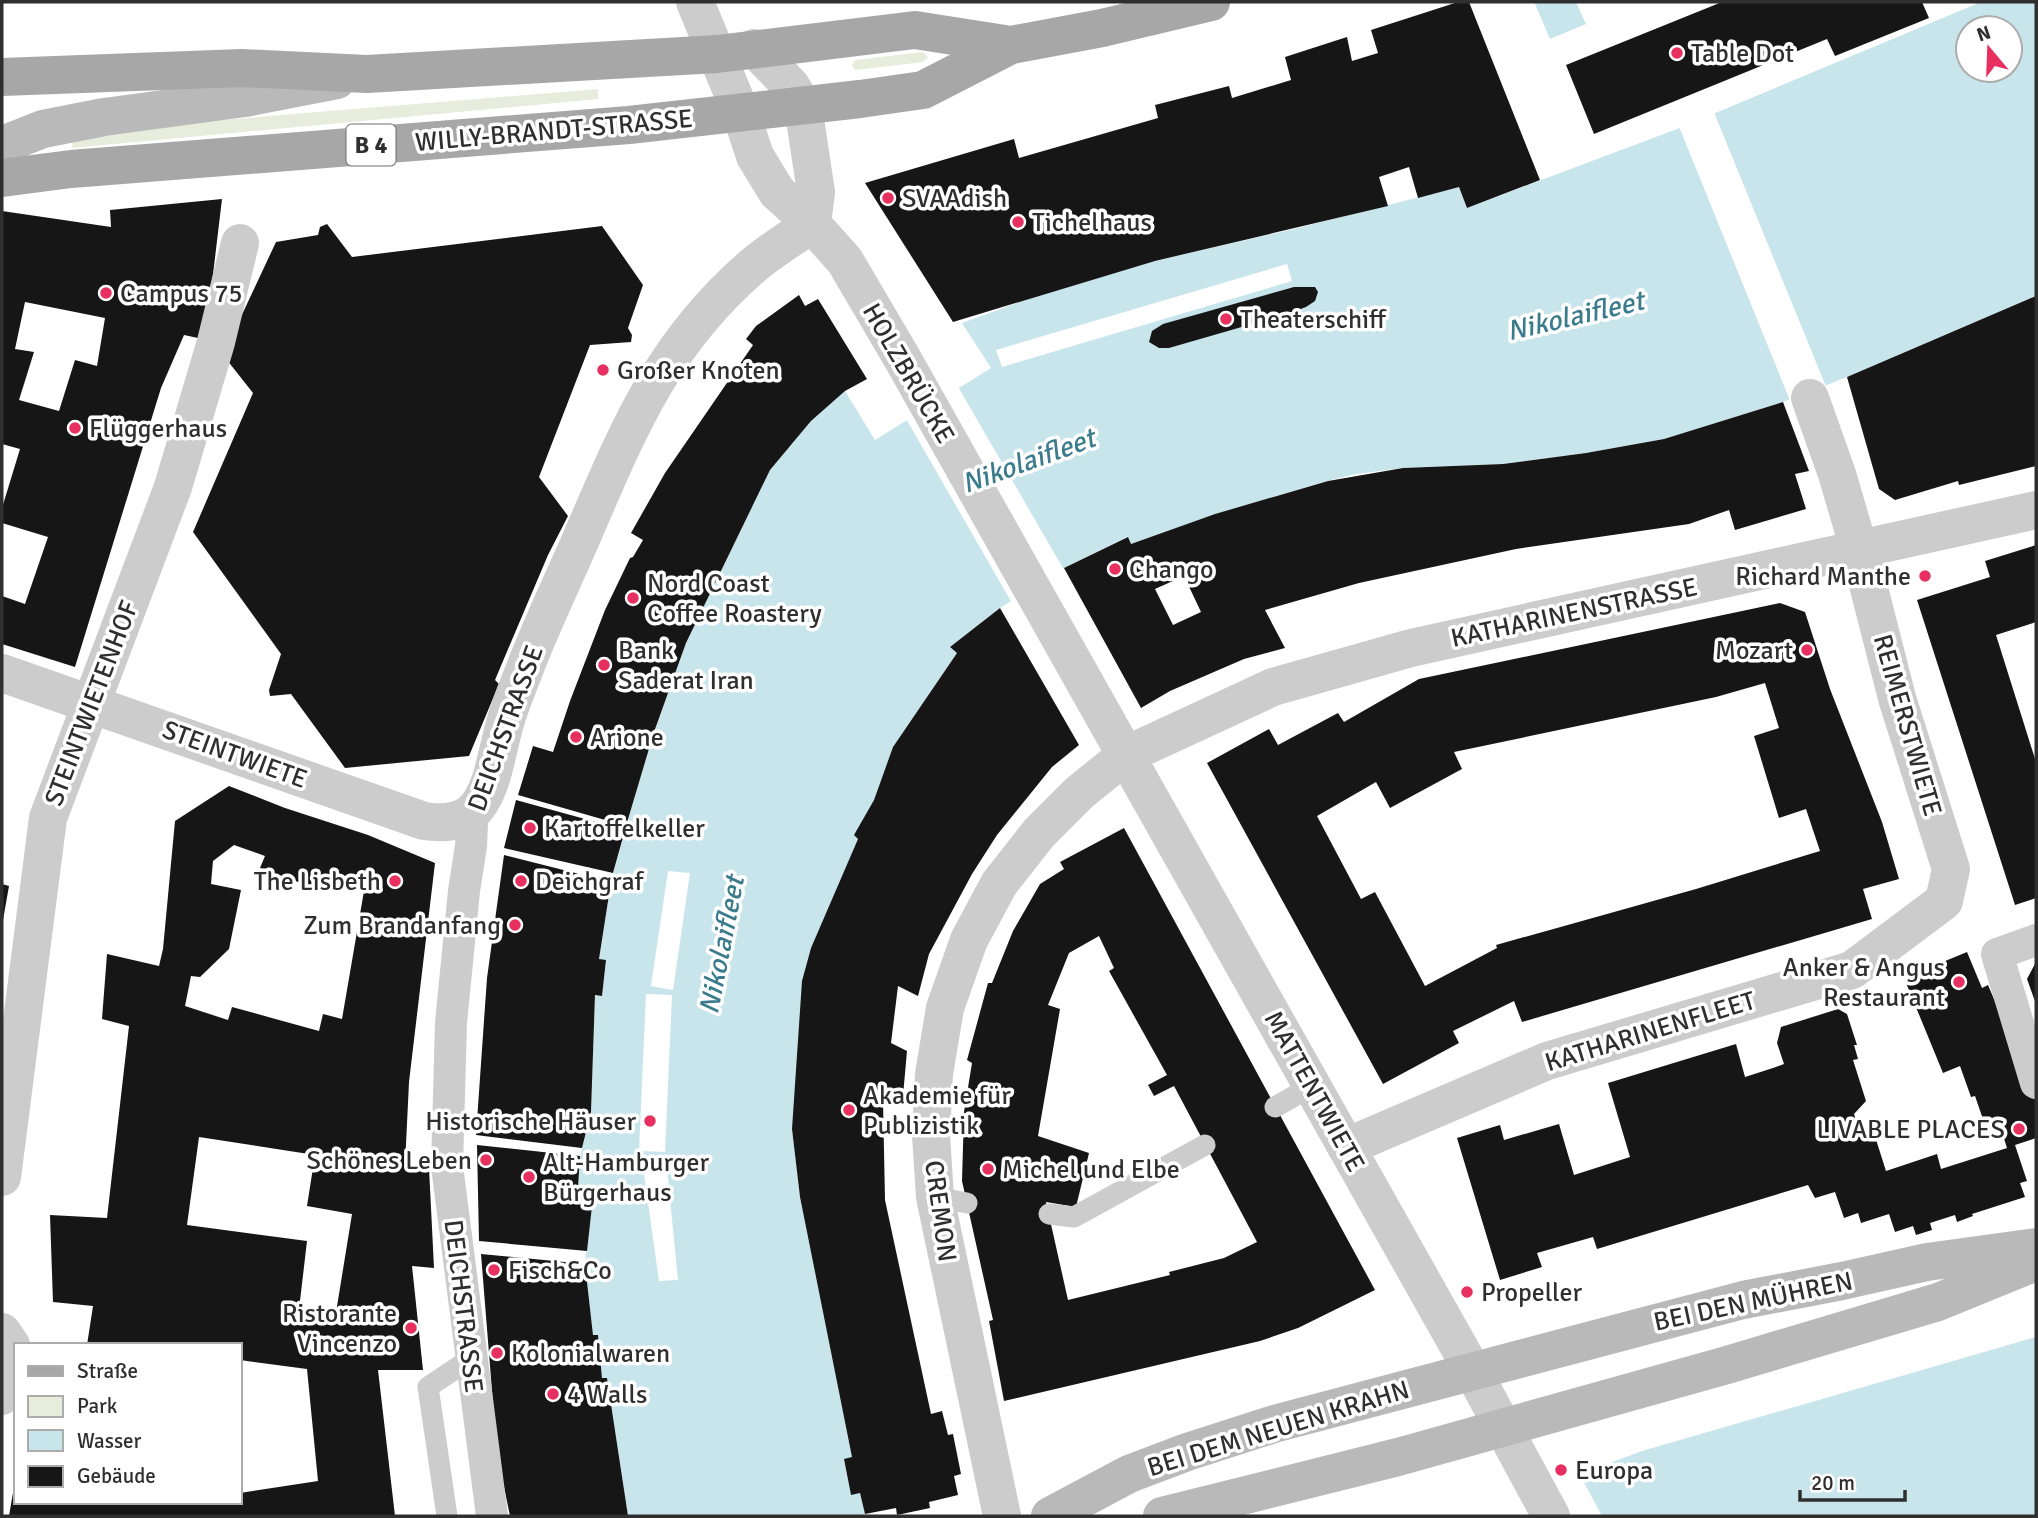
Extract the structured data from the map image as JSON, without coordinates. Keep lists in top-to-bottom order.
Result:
{
  "streets": {
    "main road": [
      "WILLY-BRANDT-STRASSE",
      "B 4",
      "BEI DEN MÜHREN",
      "BEI DEM NEUEN KRAHN"
    ],
    "street": [
      "HOLZBRÜCKE",
      "KATHARINENSTRASSE",
      "STEINTWIETENHOF",
      "REIMERSTWIETE",
      "DEICHSTRASSE",
      "STEINTWIETE",
      "KATHARINENFLEET",
      "MATTENTWIETE",
      "CREMON"
    ]
  },
  "crossings": [
    ["WILLY-BRANDT-STRASSE", "HOLZBRÜCKE"],
    ["HOLZBRÜCKE", "KATHARINENSTRASSE"],
    ["HOLZBRÜCKE", "DEICHSTRASSE"],
    ["HOLZBRÜCKE", "MATTENTWIETE"],
    ["HOLZBRÜCKE", "CREMON"],
    ["KATHARINENSTRASSE", "REIMERSTWIETE"],
    ["KATHARINENSTRASSE", "MATTENTWIETE"],
    ["KATHARINENSTRASSE", "CREMON"],
    ["STEINTWIETENHOF", "STEINTWIETE"],
    ["REIMERSTWIETE", "KATHARINENFLEET"],
    ["DEICHSTRASSE", "STEINTWIETE"],
    ["KATHARINENFLEET", "MATTENTWIETE"],
    ["MATTENTWIETE", "CREMON"],
    ["MATTENTWIETE", "BEI DEN MÜHREN"],
    ["MATTENTWIETE", "BEI DEM NEUEN KRAHN"],
    ["BEI DEN MÜHREN", "BEI DEM NEUEN KRAHN"]
  ],
  "water": ["Nikolaifleet"],
  "places": [
    "Table Dot",
    "SVAAdish",
    "Tichelhaus",
    "Campus 75",
    "Theaterschiff",
    "Großer Knoten",
    "Flüggerhaus",
    "Chango",
    "Richard Manthe",
    "Nord Coast Coffee Roastery",
    "Mozart",
    "Bank Saderat Iran",
    "Arione",
    "Kartoffelkeller",
    "The Lisbeth",
    "Deichgraf",
    "Zum Brandanfang",
    "Anker & Angus Restaurant",
    "Akademie für Publizistik",
    "Historische Häuser",
    "LIVABLE PLACES",
    "Schönes Leben",
    "Michel und Elbe",
    "Alt-Hamburger Bürgerhaus",
    "Fisch&Co",
    "Propeller",
    "Ristorante Vincenzo",
    "Kolonialwaren",
    "4 Walls",
    "Europa"
  ],
  "legend": [
    "Straße",
    "Park",
    "Wasser",
    "Gebäude"
  ],
  "scale_bar": "20 m",
  "north": "top"
}
